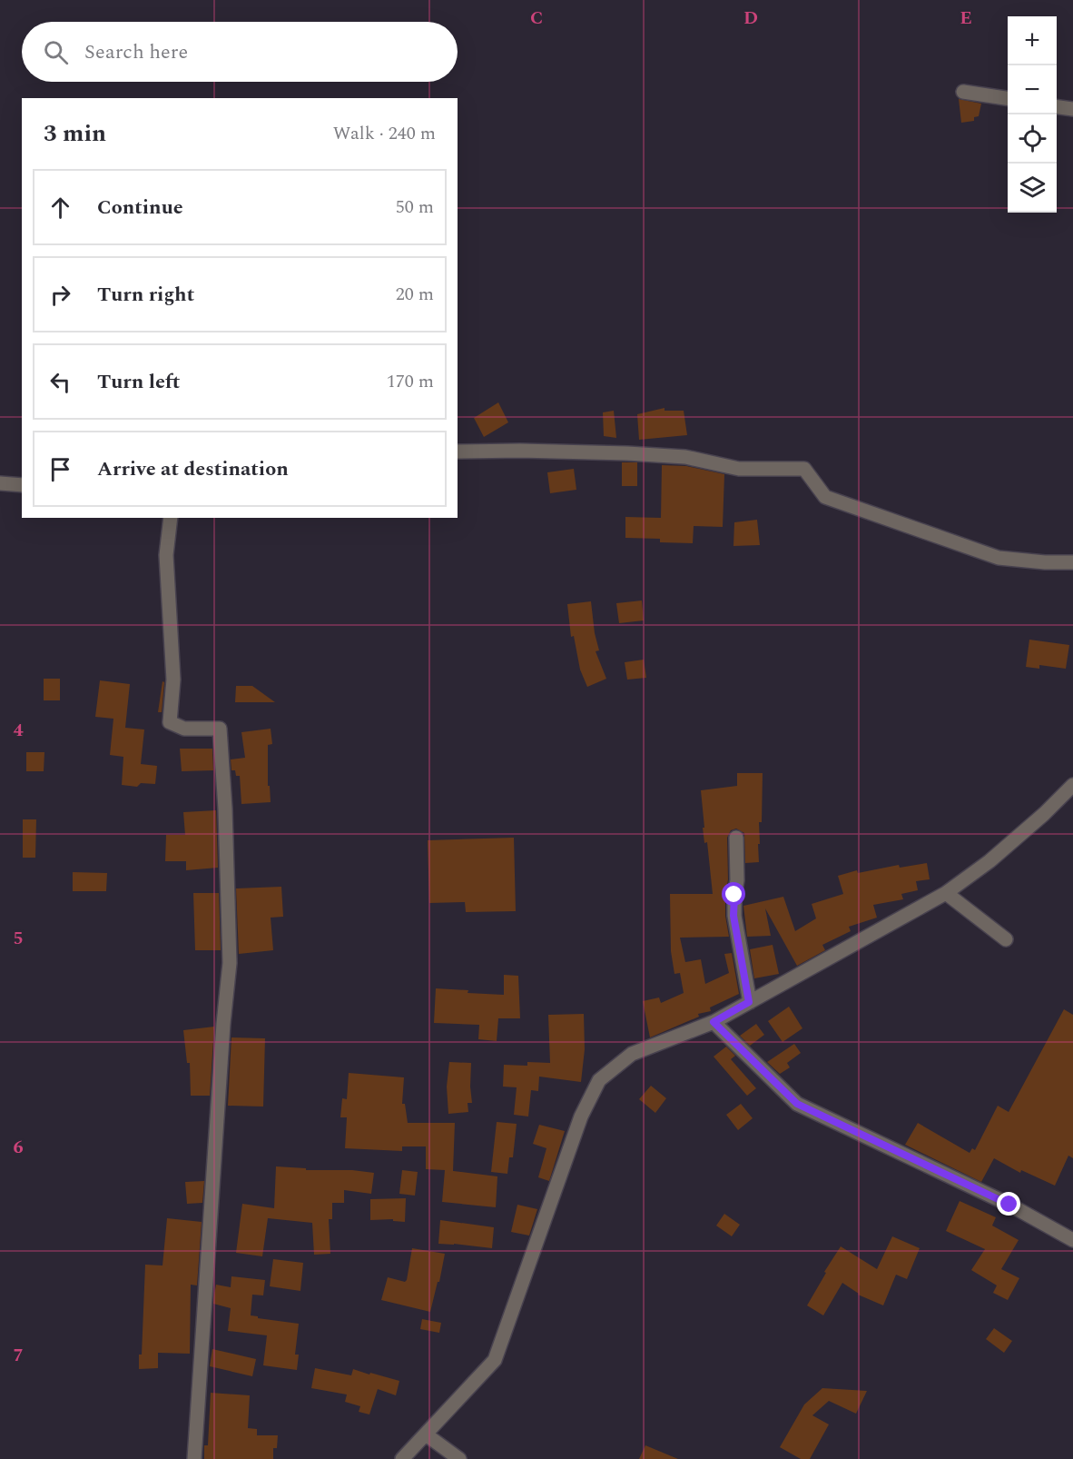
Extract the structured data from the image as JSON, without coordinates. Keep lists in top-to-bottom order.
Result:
{
  "page": {
    "map_buttons": ["+", "−"],
    "search": "Search here",
    "heading": ["3 min", "Walk · 240 m"],
    "list": [
      ["Continue", "50 m"],
      ["Turn right", "20 m"],
      ["Turn left", "170 m"],
      "Arrive at destination"
    ]
  },
  "grid": {
    "columns": ["C", "D", "E"],
    "rows": [
      "4",
      "5",
      "6",
      "7"
    ]
  }
}
